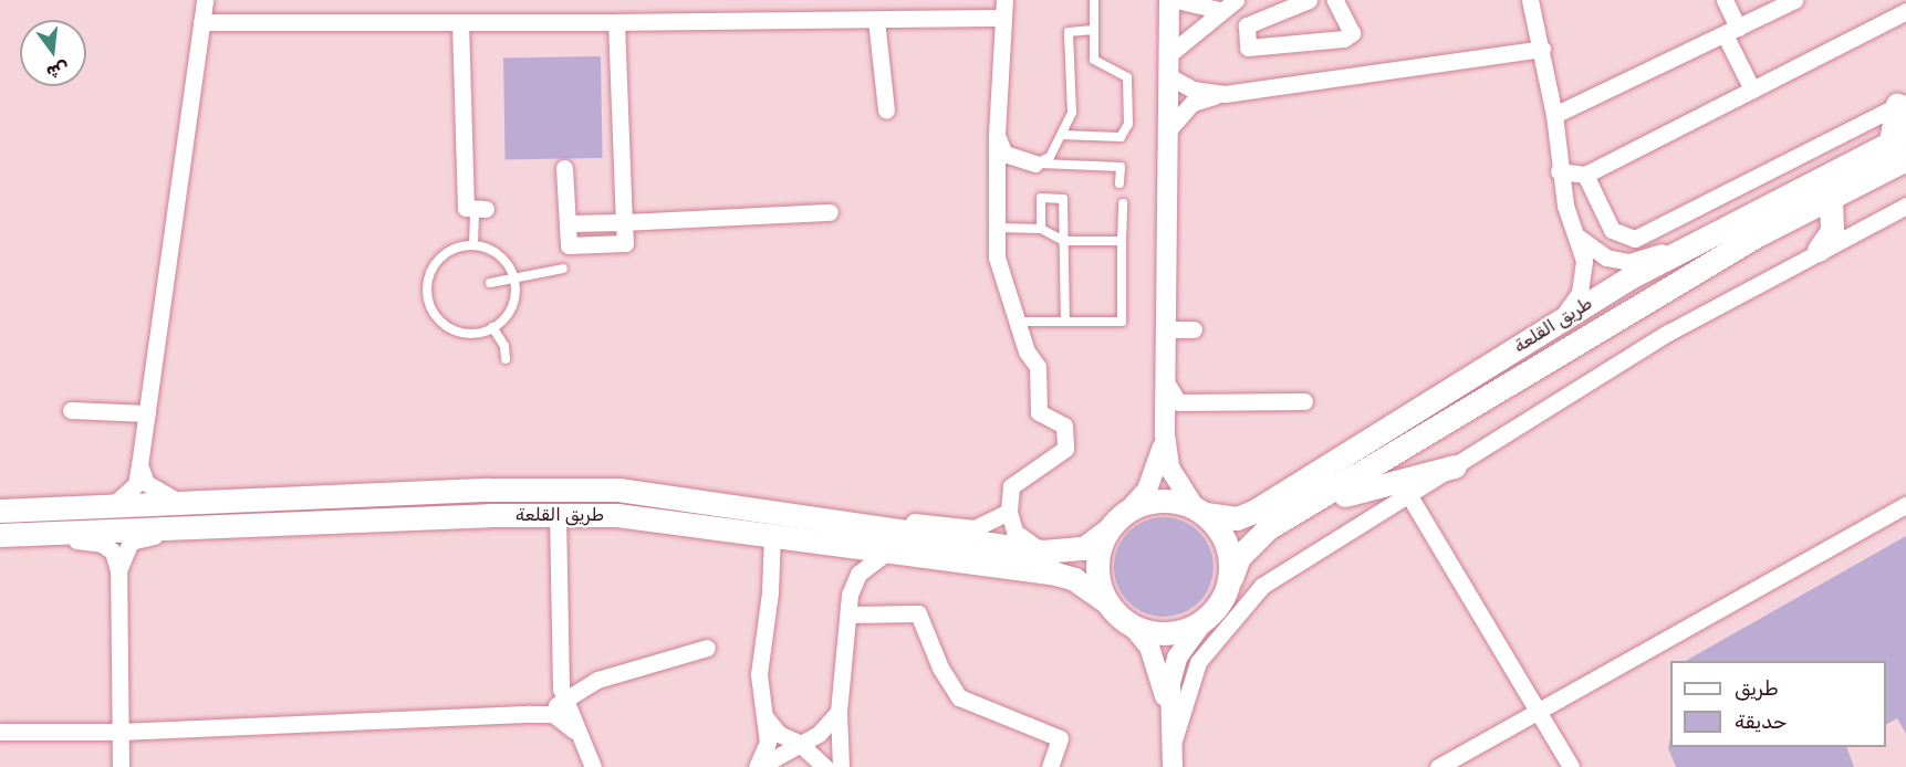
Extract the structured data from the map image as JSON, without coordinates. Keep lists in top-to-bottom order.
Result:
{
  "streets": {
    "main road": ["طريق القلعة"]
  },
  "legend": ["طريق", "حديقة"],
  "north": "bottom"
}
